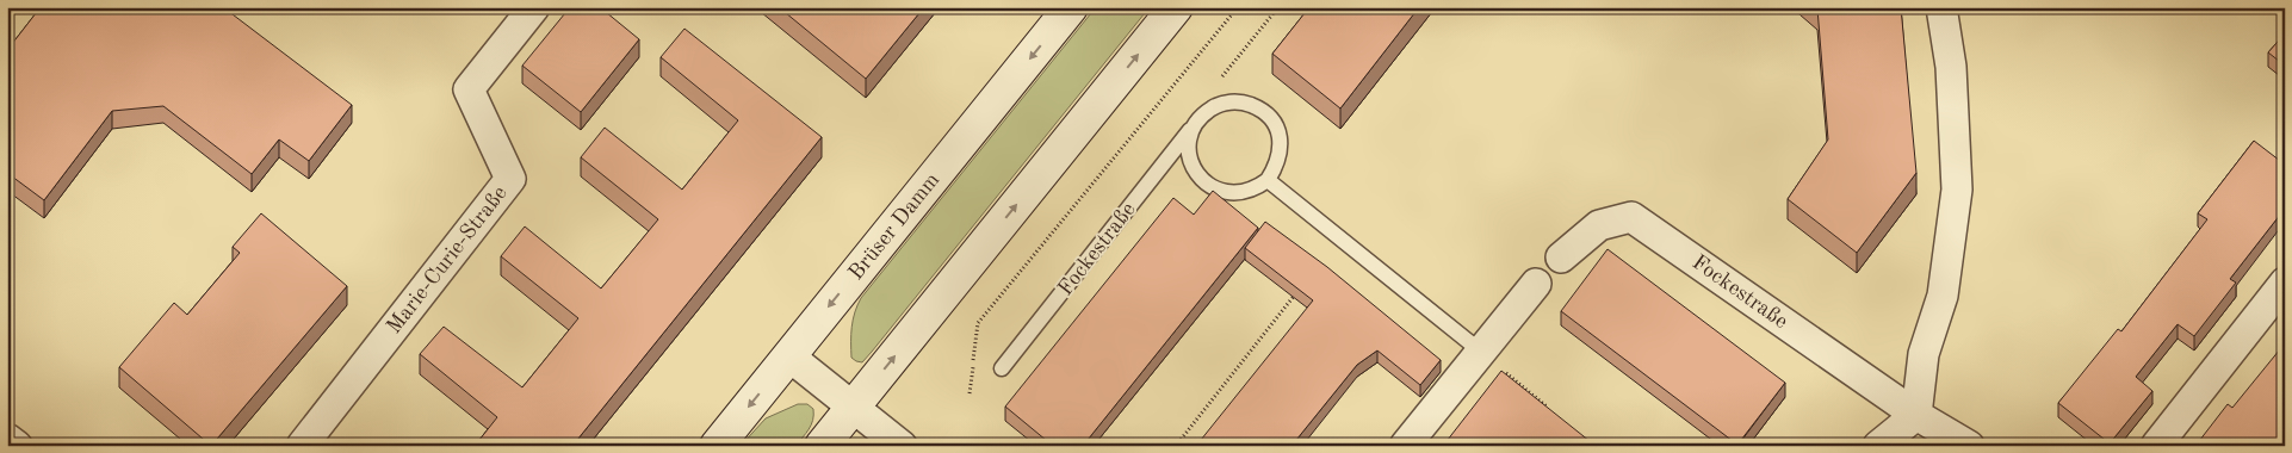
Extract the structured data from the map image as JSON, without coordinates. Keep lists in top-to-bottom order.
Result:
{
  "streets": {
    "street": ["Brüser Damm", "Fockestraße", "Marie-Curie-Straße"]
  }
}
